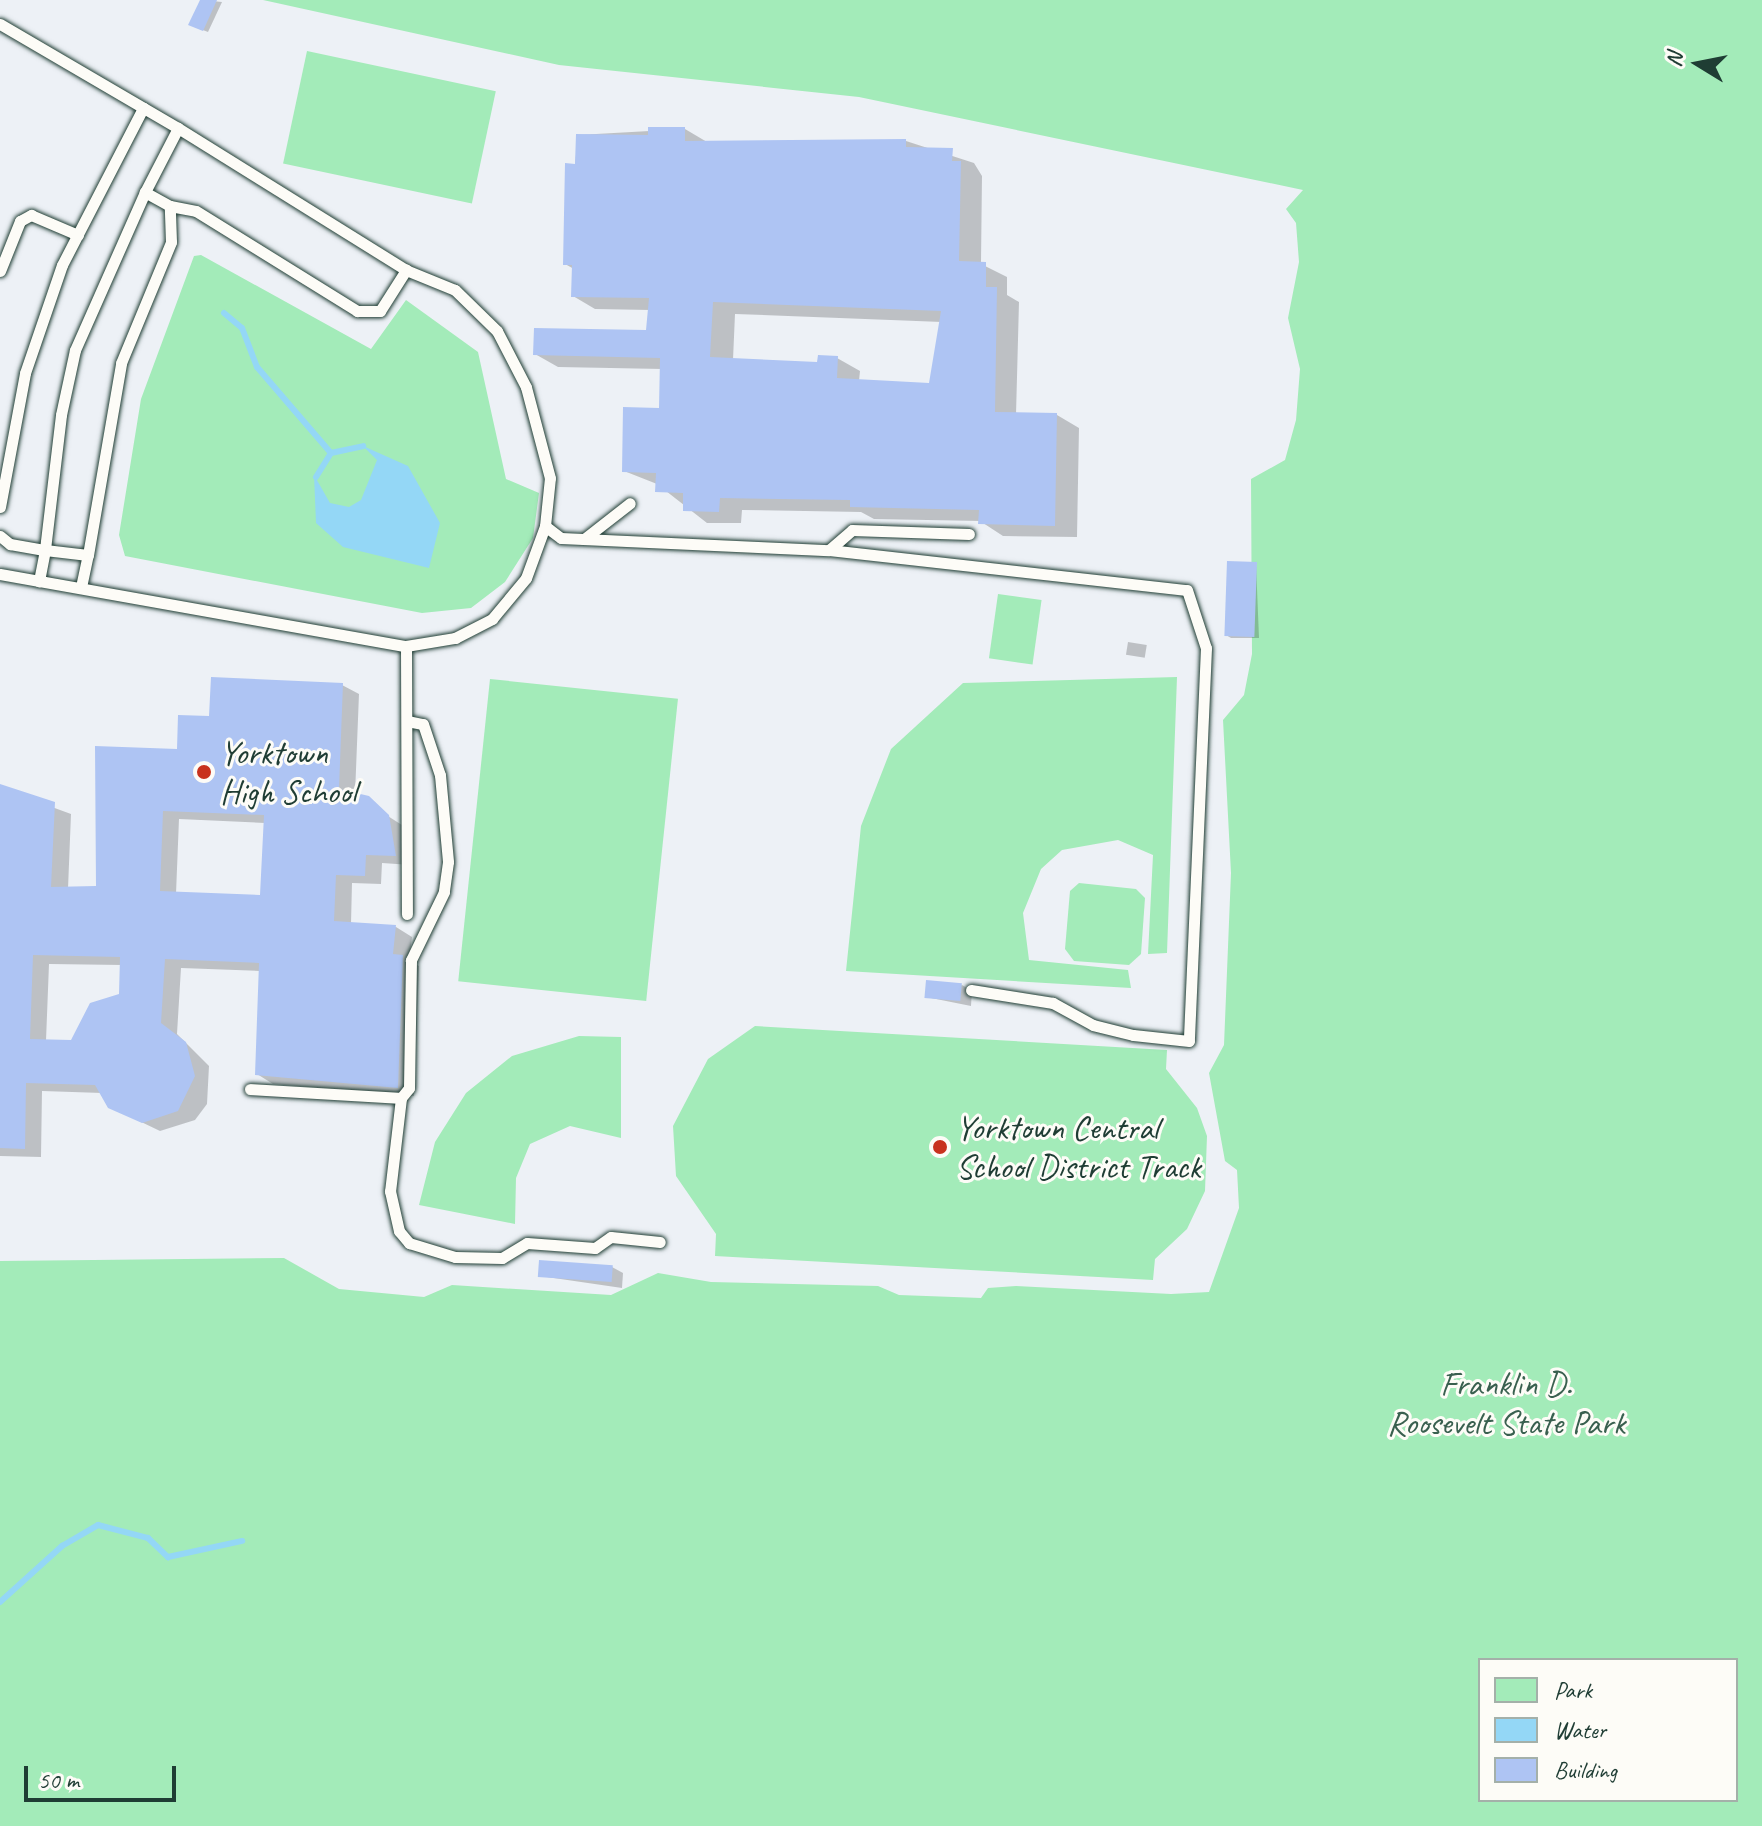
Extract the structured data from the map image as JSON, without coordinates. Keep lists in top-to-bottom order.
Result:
{
  "parks": ["Franklin D. Roosevelt State Park"],
  "places": ["Yorktown High School", "Yorktown Central School District Track"],
  "legend": ["Park", "Water", "Building"],
  "scale_bar": "50 m",
  "north": "left"
}
